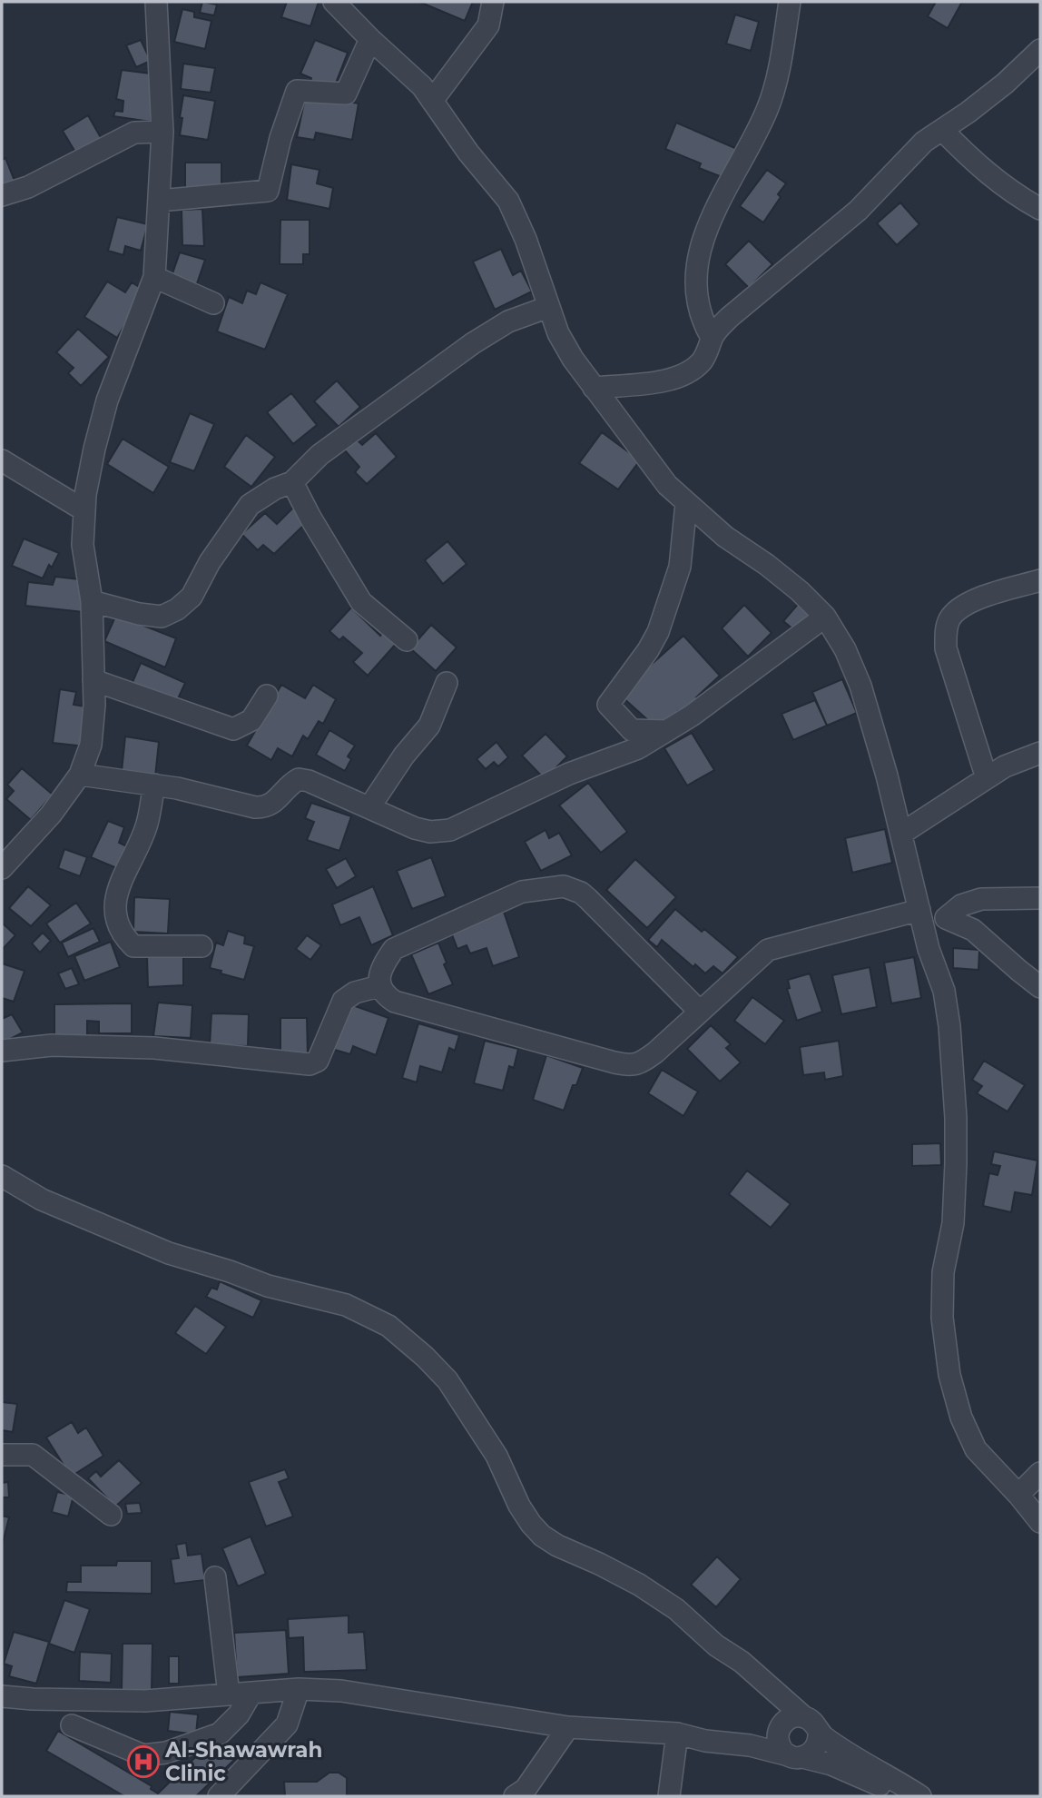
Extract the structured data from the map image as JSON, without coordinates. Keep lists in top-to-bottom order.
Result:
{
  "places": {
    "hospital": ["Al-Shawawrah Clinic"]
  }
}
